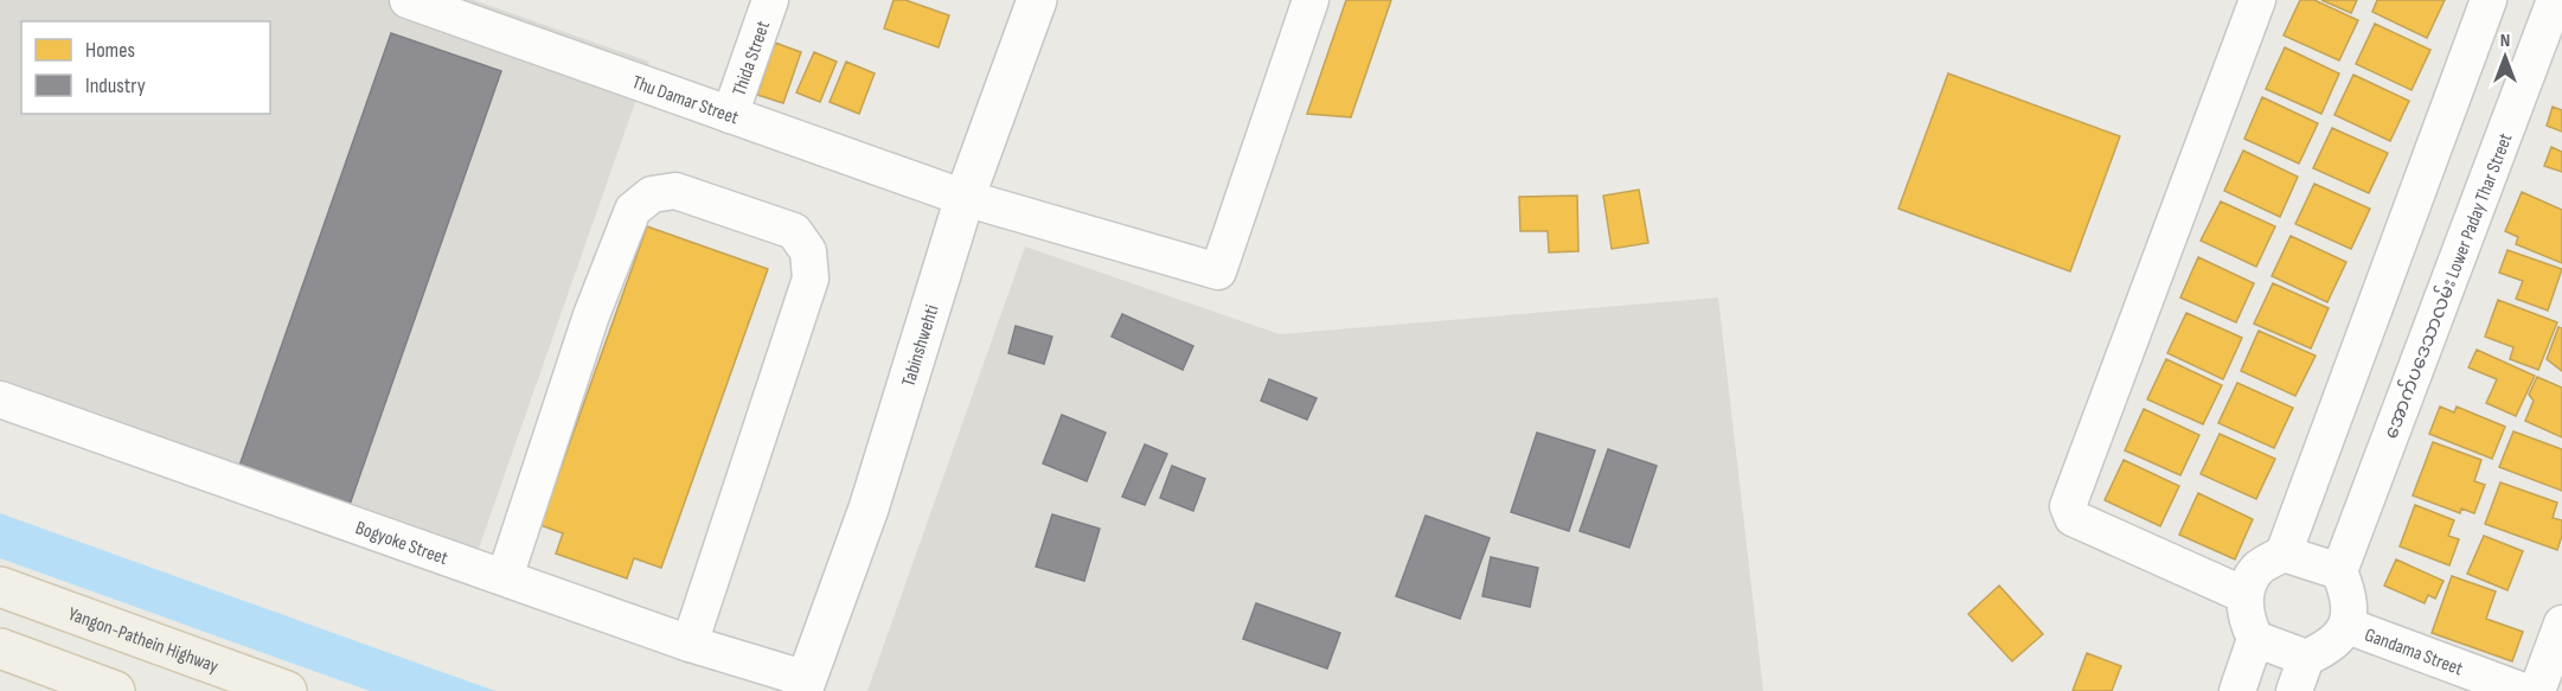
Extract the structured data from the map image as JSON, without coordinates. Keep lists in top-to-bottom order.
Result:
{
  "streets": {
    "main road": ["Tabinshwehti", "Yangon-Pathein Highway"],
    "street": [
      "Thida Street",
      "Thu Damar Street",
      "အောက်ပဒေသာလမ်း Lower Paday Thar Street",
      "Bogyoke Street",
      "Gandama Street"
    ]
  },
  "crossings": [
    ["Thida Street", "Thu Damar Street"],
    ["Thu Damar Street", "Tabinshwehti"],
    ["အောက်ပဒေသာလမ်း Lower Paday Thar Street", "Gandama Street"],
    ["Tabinshwehti", "Bogyoke Street"]
  ],
  "legend": ["Homes", "Industry"],
  "north": "top"
}
